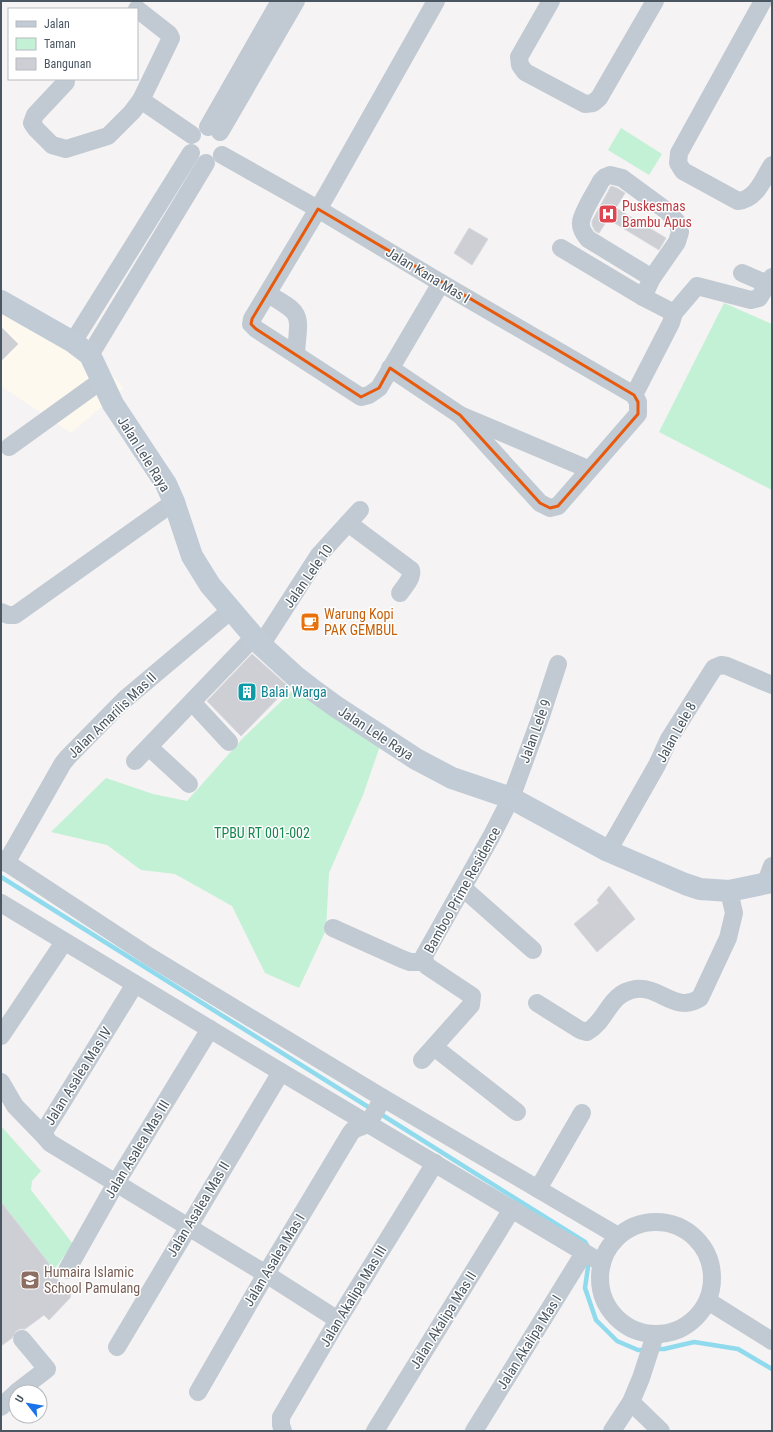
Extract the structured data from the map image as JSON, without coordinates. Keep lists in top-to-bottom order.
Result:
{
  "streets": {
    "street": [
      "Jalan Kana Mas I",
      "Jalan Lele Raya",
      "Jalan Lele 10",
      "Jalan Amarilis Mas II",
      "Jalan Lele 9",
      "Jalan Lele 8",
      "Bamboo Prime Residence",
      "Jalan Asalea Mas IV",
      "Jalan Asalea Mas III",
      "Jalan Asalea Mas II",
      "Jalan Asalea Mas I",
      "Jalan Akalipa Mas III",
      "Jalan Akalipa Mas II",
      "Jalan Akalipa Mas I"
    ]
  },
  "crossings": [
    ["Jalan Lele Raya", "Jalan Lele 10"],
    ["Jalan Lele Raya", "Jalan Amarilis Mas II"],
    ["Jalan Lele Raya", "Jalan Lele 9"],
    ["Jalan Lele Raya", "Jalan Lele 8"],
    ["Jalan Lele Raya", "Bamboo Prime Residence"],
    ["Jalan Lele 9", "Bamboo Prime Residence"],
    ["Jalan Asalea Mas IV", "Jalan Asalea Mas III"],
    ["Jalan Asalea Mas IV", "Jalan Asalea Mas II"],
    ["Jalan Asalea Mas IV", "Jalan Asalea Mas I"],
    ["Jalan Asalea Mas IV", "Jalan Akalipa Mas III"]
  ],
  "parks": ["TPBU RT 001-002"],
  "places": {
    "hospital": ["Puskesmas Bambu Apus"],
    "cafe": ["Warung Kopi PAK GEMBUL"],
    "building": ["Balai Warga"],
    "school or university": ["Humaira Islamic School Pamulang"]
  },
  "legend": ["Jalan", "Taman", "Bangunan"],
  "north": "top left"
}
